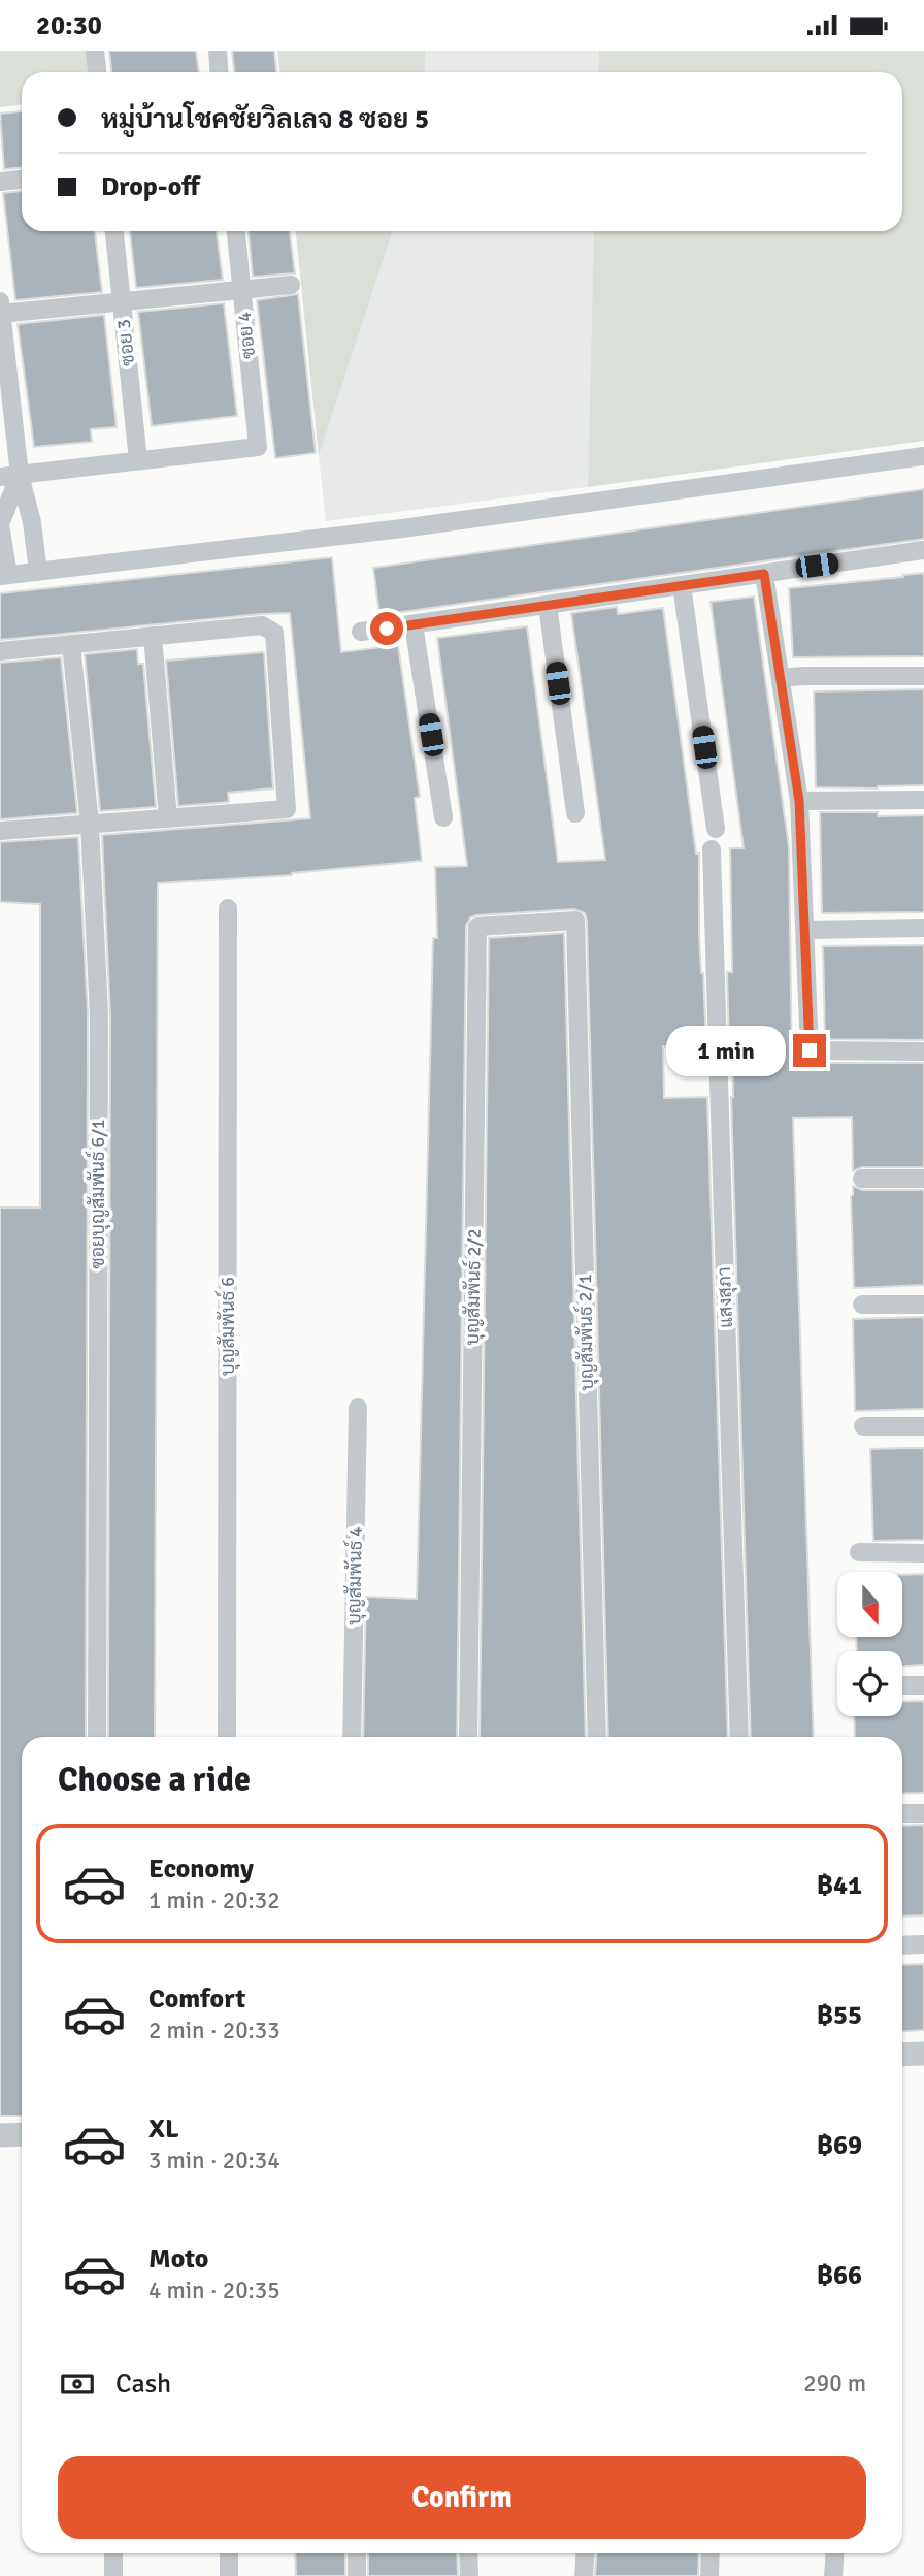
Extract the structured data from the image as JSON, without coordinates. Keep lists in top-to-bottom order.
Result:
{
  "streets": {
    "street": [
      "ซอย 4",
      "ซอย 3",
      "ซอยบุญสัมพันธ์ 6/1",
      "บุญสัมพันธ์ 2/2",
      "แสงสุภา",
      "บุญสัมพันธ์ 6",
      "บุญสัมพันธ์ 2/1",
      "บุญสัมพันธ์ 4"
    ]
  },
  "crossings": [
    ["ซอย 4", "ซอย 3"],
    ["บุญสัมพันธ์ 2/2", "บุญสัมพันธ์ 2/1"]
  ],
  "north": "bottom",
  "page": {
    "status": "20:30",
    "banner": ["หมู่บ้านโชคชัยวิลเลจ 8 ซอย 5", "Drop-off"],
    "bubble": "1 min",
    "heading": "Choose a ride",
    "list": [
      {
        "name": "Economy",
        "note": "1 min · 20:32",
        "value": "฿41"
      },
      {
        "name": "Comfort",
        "note": "2 min · 20:33",
        "value": "฿55"
      },
      {
        "name": "XL",
        "note": "3 min · 20:34",
        "value": "฿69"
      },
      {
        "name": "Moto",
        "note": "4 min · 20:35",
        "value": "฿66"
      }
    ],
    "pay": ["Cash", "290 m"],
    "buttons": "Confirm"
  }
}
